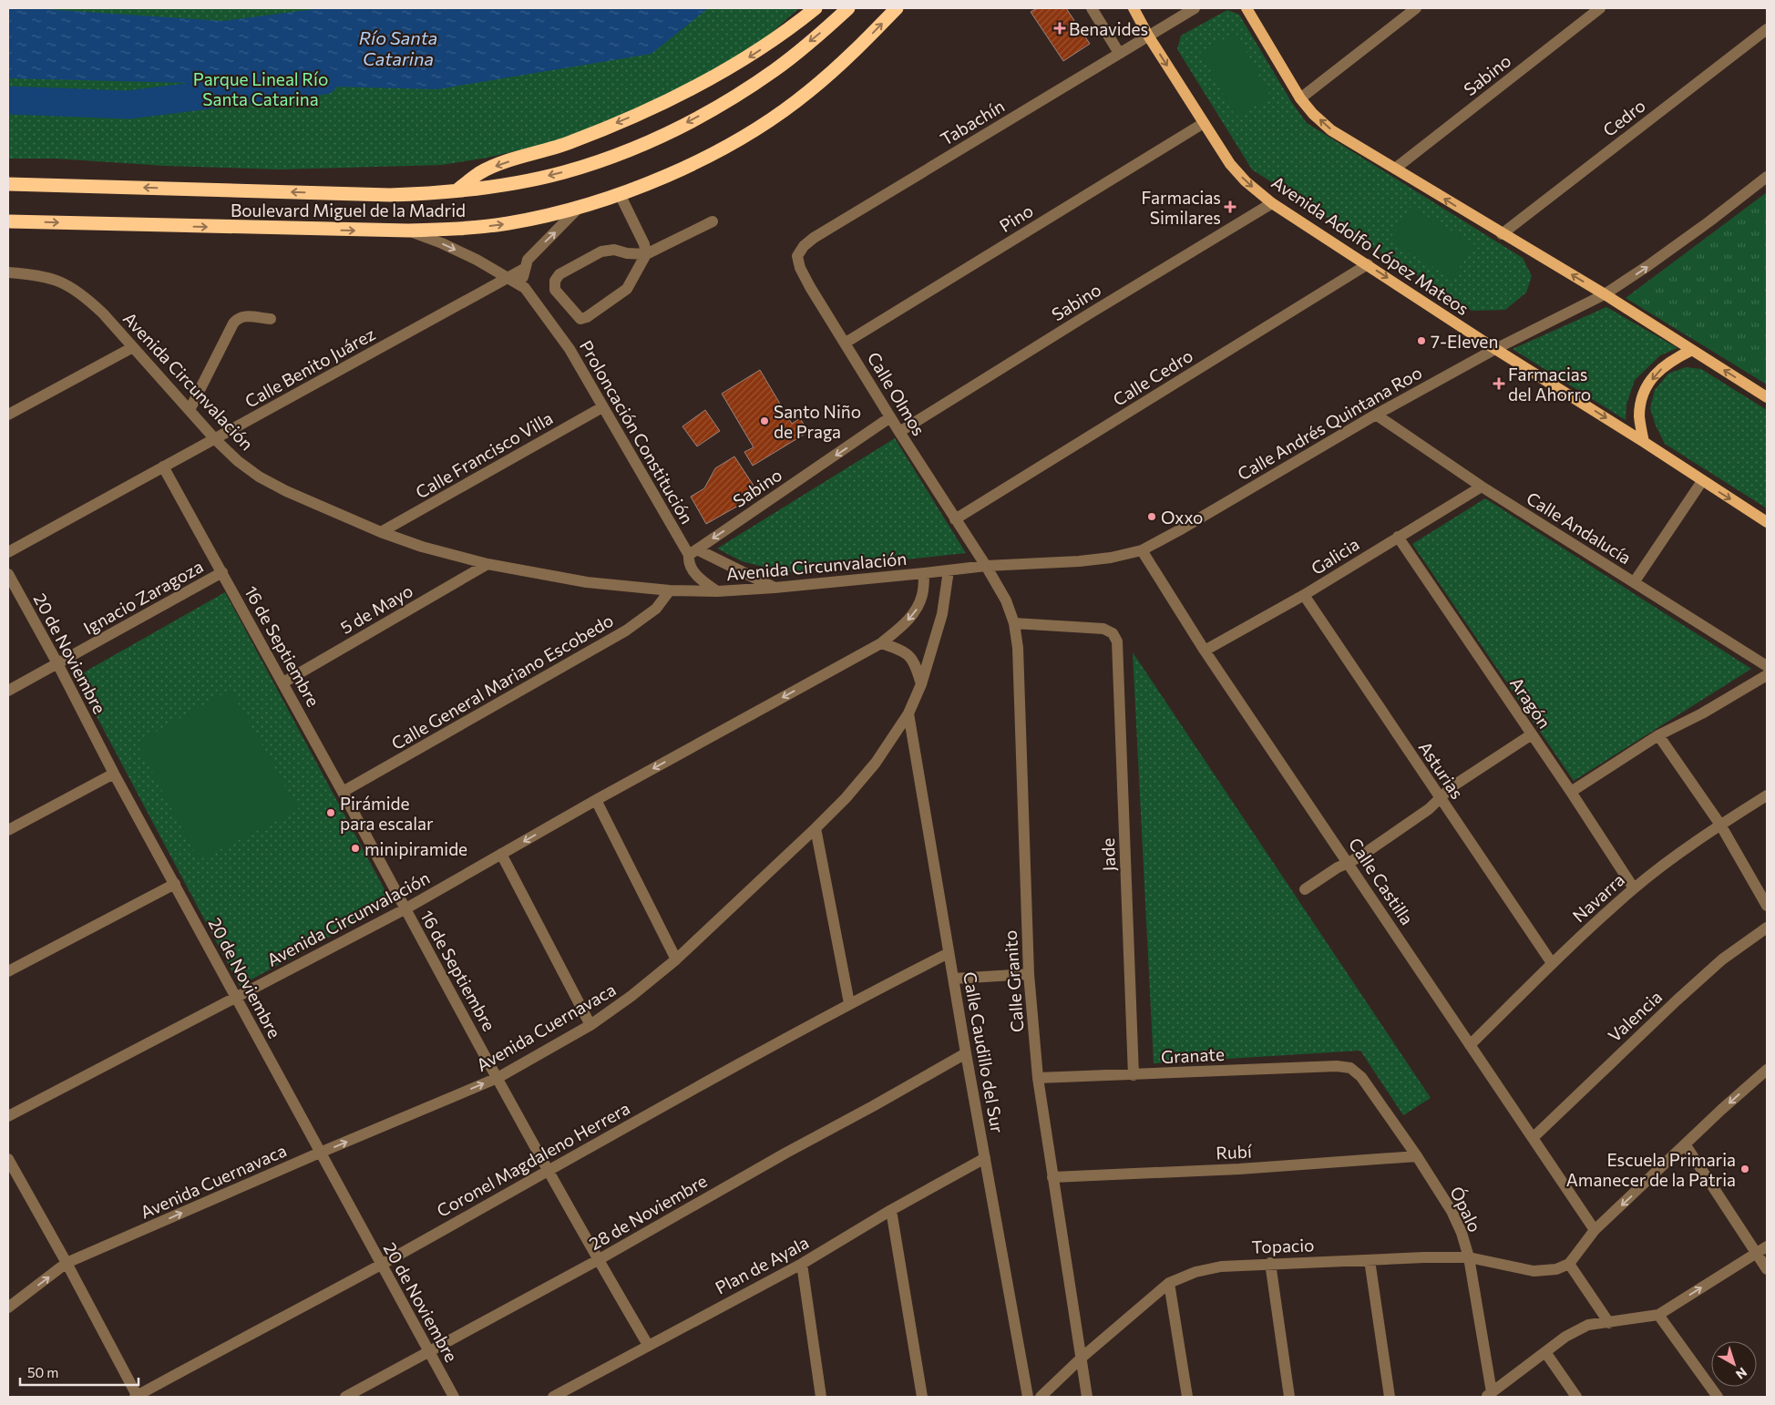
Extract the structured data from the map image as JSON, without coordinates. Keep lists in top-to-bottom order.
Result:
{
  "streets": {
    "highway": ["Boulevard Miguel de la Madrid"],
    "main road": ["Avenida Adolfo López Mateos"],
    "street": [
      "Sabino",
      "Cedro",
      "Tabachín",
      "Pino",
      "Calle Benito Juárez",
      "Calle Cedro",
      "Avenida Circunvalación",
      "Calle Olmos",
      "Calle Andrés Quintana Roo",
      "Proloncación Constitución",
      "Calle Francisco Villa",
      "Calle Andalucía",
      "Galicia",
      "Ignacio Zaragoza",
      "5 de Mayo",
      "16 de Septiembre",
      "20 de Noviembre",
      "Calle General Mariano Escobedo",
      "Aragón",
      "Asturias",
      "Jade",
      "Calle Castilla",
      "Navarra",
      "Calle Granito",
      "Valencia",
      "Avenida Cuernavaca",
      "Calle Caudillo del Sur",
      "Granate",
      "Rubí",
      "Coronel Magdaleno Herrera",
      "Ópalo",
      "28 de Noviembre",
      "Topacio",
      "Plan de Ayala"
    ]
  },
  "crossings": [
    ["Sabino", "Avenida Adolfo López Mateos"],
    ["Sabino", "Calle Olmos"],
    ["Sabino", "Proloncación Constitución"],
    ["Tabachín", "Avenida Adolfo López Mateos"],
    ["Tabachín", "Calle Olmos"],
    ["Boulevard Miguel de la Madrid", "Proloncación Constitución"],
    ["Pino", "Avenida Adolfo López Mateos"],
    ["Pino", "Calle Olmos"],
    ["Avenida Adolfo López Mateos", "Calle Cedro"],
    ["Avenida Adolfo López Mateos", "Calle Andrés Quintana Roo"],
    ["Calle Benito Juárez", "Avenida Circunvalación"],
    ["Calle Benito Juárez", "Proloncación Constitución"],
    ["Calle Benito Juárez", "16 de Septiembre"],
    ["Calle Cedro", "Calle Olmos"],
    ["Avenida Circunvalación", "Calle Andrés Quintana Roo"],
    ["Avenida Circunvalación", "Proloncación Constitución"],
    ["Avenida Circunvalación", "Calle Francisco Villa"],
    ["Avenida Circunvalación", "5 de Mayo"],
    ["Avenida Circunvalación", "16 de Septiembre"],
    ["Avenida Circunvalación", "20 de Noviembre"],
    ["Avenida Circunvalación", "Calle General Mariano Escobedo"],
    ["Calle Olmos", "Calle Andrés Quintana Roo"],
    ["Calle Olmos", "Calle Granito"],
    ["Calle Andrés Quintana Roo", "Calle Andalucía"],
    ["Calle Andrés Quintana Roo", "Calle Castilla"],
    ["Calle Andrés Quintana Roo", "Calle Granito"],
    ["Calle Andrés Quintana Roo", "Avenida Cuernavaca"],
    ["Proloncación Constitución", "Calle Francisco Villa"],
    ["Calle Andalucía", "Galicia"],
    ["Galicia", "Aragón"],
    ["Galicia", "Asturias"],
    ["Galicia", "Calle Castilla"],
    ["Ignacio Zaragoza", "16 de Septiembre"],
    ["Ignacio Zaragoza", "20 de Noviembre"],
    ["5 de Mayo", "16 de Septiembre"],
    ["16 de Septiembre", "Calle General Mariano Escobedo"],
    ["16 de Septiembre", "Avenida Cuernavaca"],
    ["16 de Septiembre", "Coronel Magdaleno Herrera"],
    ["16 de Septiembre", "28 de Noviembre"],
    ["16 de Septiembre", "Plan de Ayala"],
    ["20 de Noviembre", "Avenida Cuernavaca"],
    ["20 de Noviembre", "Coronel Magdaleno Herrera"],
    ["20 de Noviembre", "28 de Noviembre"],
    ["Aragón", "Navarra"],
    ["Asturias", "Navarra"],
    ["Jade", "Calle Granito"],
    ["Jade", "Granate"],
    ["Calle Castilla", "Navarra"],
    ["Calle Castilla", "Valencia"],
    ["Calle Granito", "Granate"],
    ["Calle Granito", "Rubí"],
    ["Calle Granito", "Topacio"],
    ["Avenida Cuernavaca", "Calle Caudillo del Sur"],
    ["Calle Caudillo del Sur", "Coronel Magdaleno Herrera"],
    ["Calle Caudillo del Sur", "28 de Noviembre"],
    ["Calle Caudillo del Sur", "Plan de Ayala"],
    ["Granate", "Ópalo"],
    ["Rubí", "Ópalo"],
    ["Ópalo", "Topacio"]
  ],
  "one_way": ["Avenida Cuernavaca"],
  "water": ["Río Santa Catarina"],
  "parks": ["Parque Lineal Río Santa Catarina"],
  "places": {
    "health": ["Benavides", "Farmacias Similares", "Farmacias del Ahorro"],
    "other": [
      "7-Eleven",
      "Santo Niño de Praga",
      "Oxxo",
      "Pirámide para escalar",
      "minipiramide",
      "Escuela Primaria Amanecer de la Patria"
    ]
  },
  "scale_bar": "50 m",
  "north": "bottom right"
}
